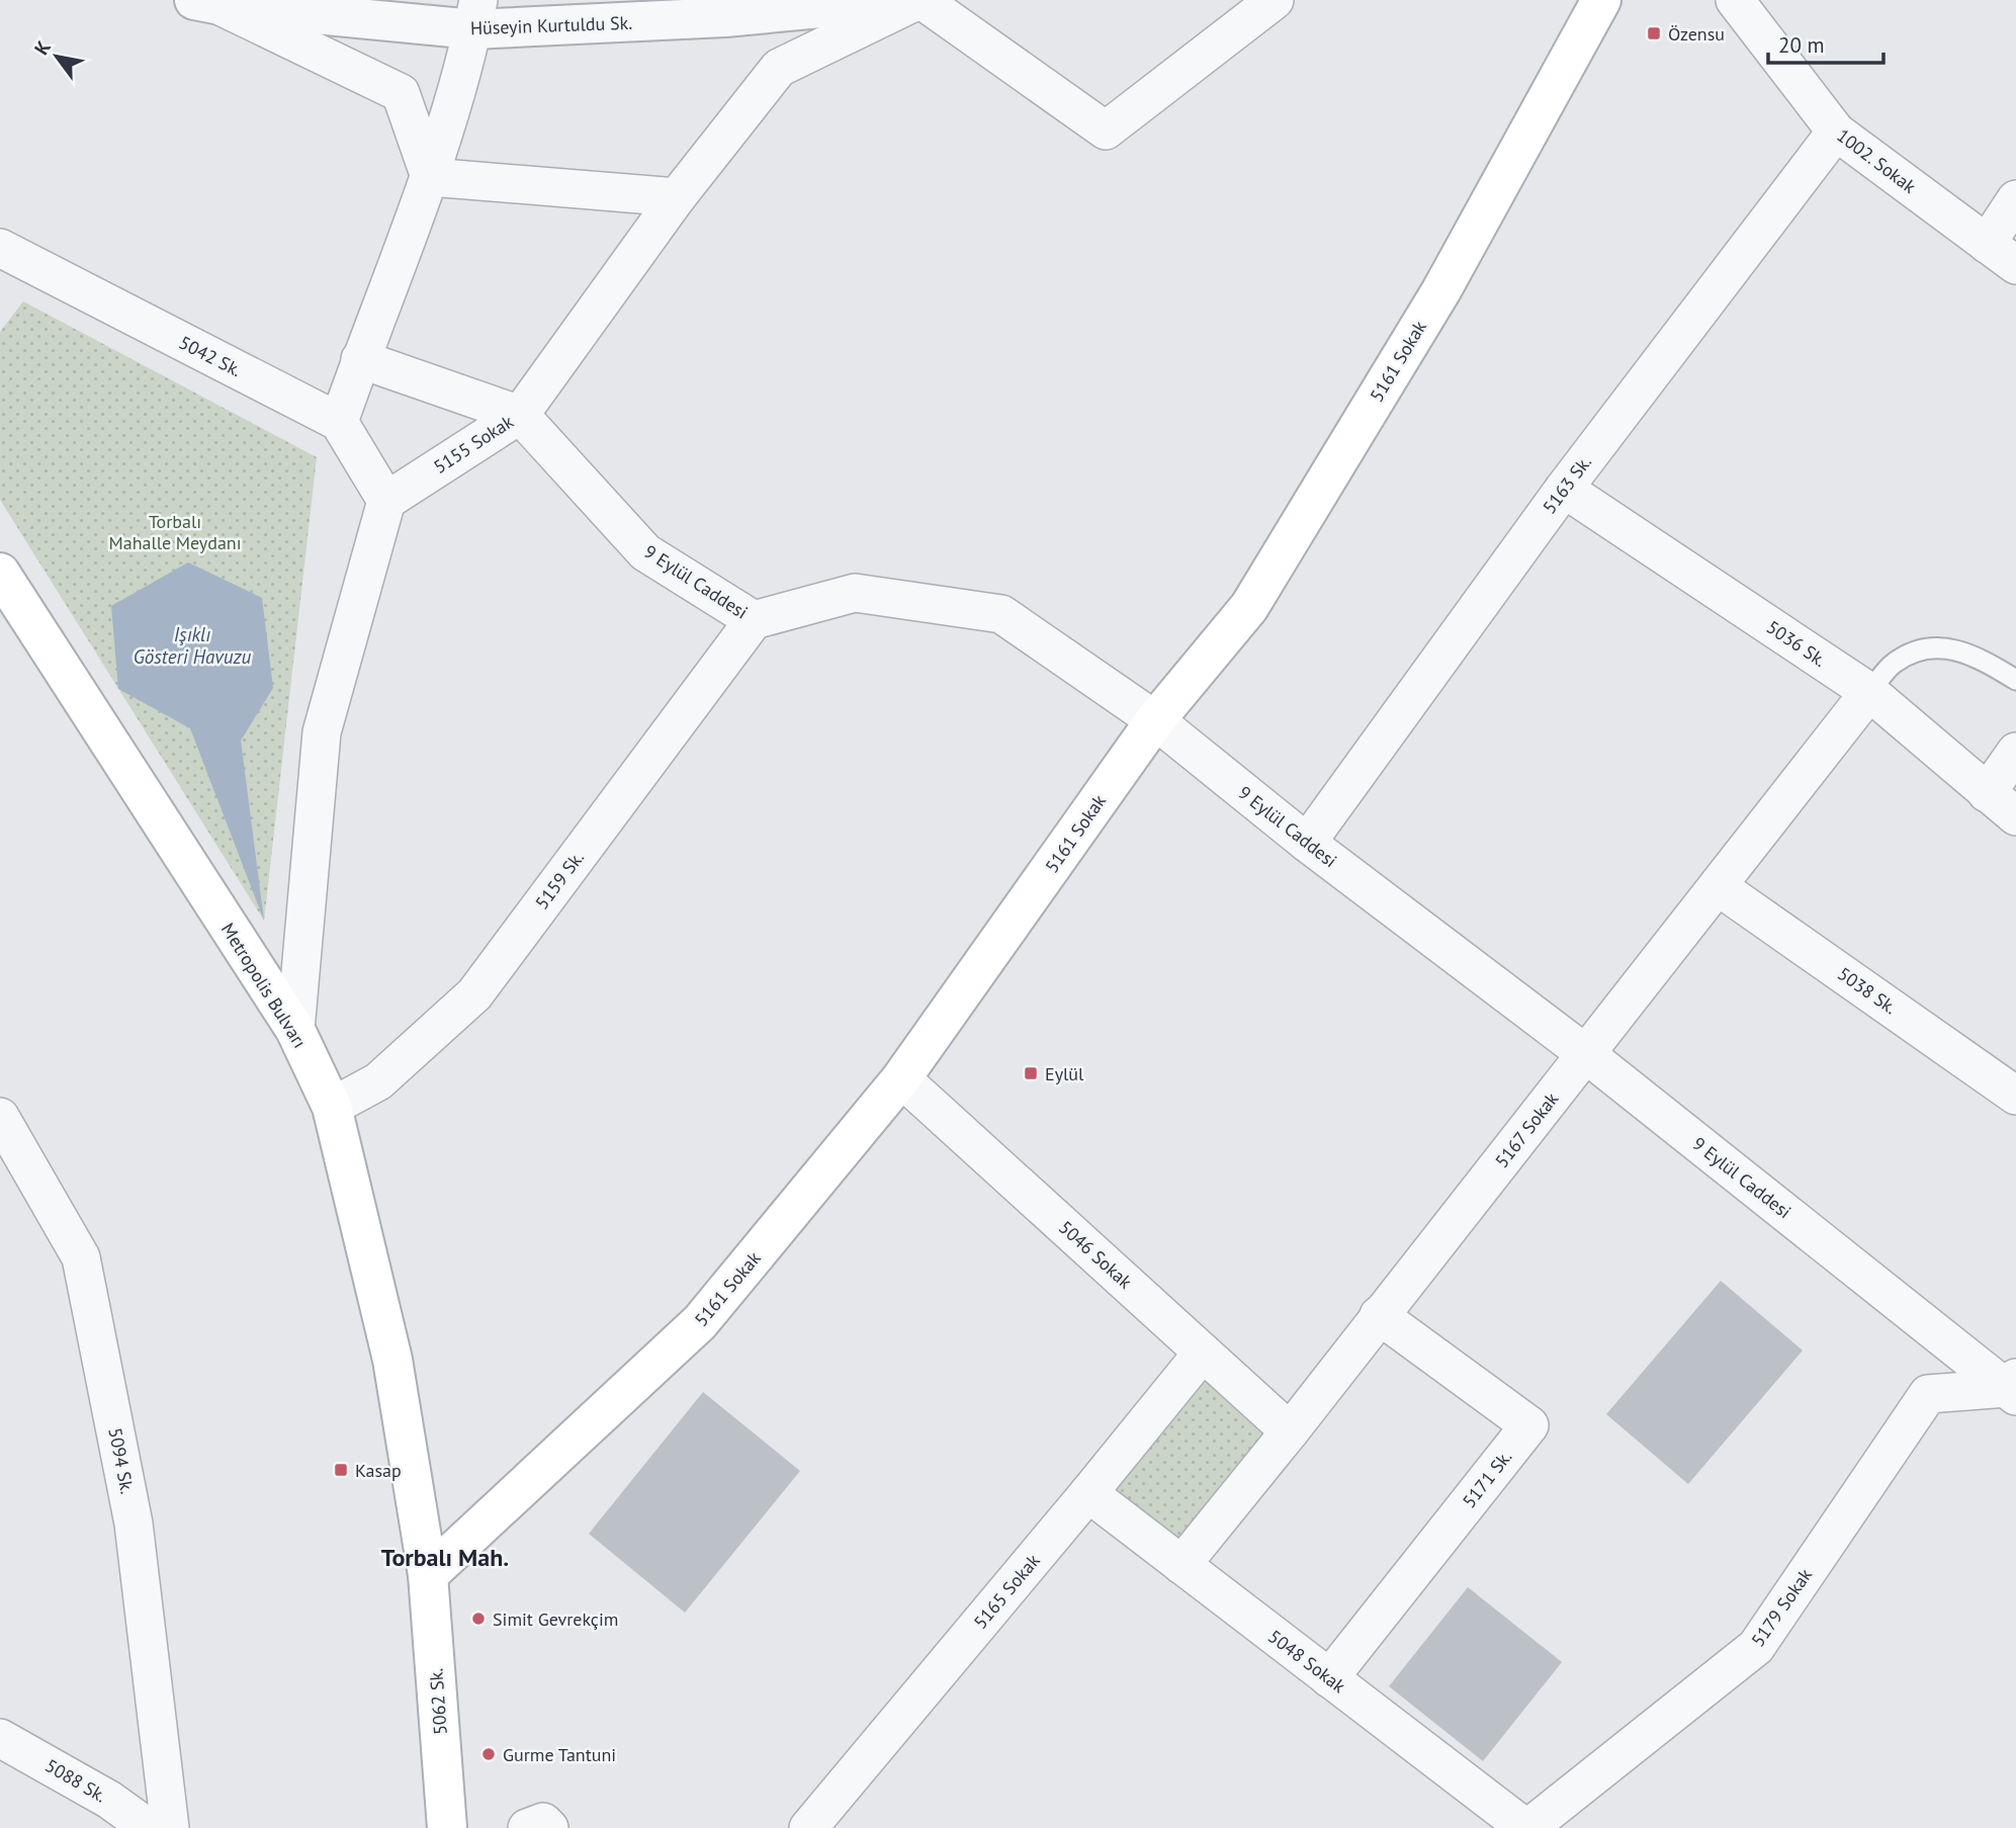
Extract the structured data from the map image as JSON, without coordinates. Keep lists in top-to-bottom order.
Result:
{
  "streets": {
    "main road": ["5161 Sokak", "Metropolis Bulvarı", "5062 Sk."],
    "street": [
      "Hüseyin Kurtuldu Sk.",
      "1002. Sokak",
      "5042 Sk.",
      "5155 Sokak",
      "5163 Sk.",
      "9 Eylül Caddesi",
      "5036 Sk.",
      "5159 Sk.",
      "5038 Sk.",
      "5167 Sokak",
      "5046 Sokak",
      "5094 Sk.",
      "5171 Sk.",
      "5165 Sokak",
      "5179 Sokak",
      "5048 Sokak",
      "5088 Sk."
    ]
  },
  "crossings": [
    ["1002. Sokak", "5163 Sk."],
    ["5161 Sokak", "9 Eylül Caddesi"],
    ["5161 Sokak", "Metropolis Bulvarı"],
    ["5161 Sokak", "5046 Sokak"],
    ["5161 Sokak", "5062 Sk."],
    ["5155 Sokak", "9 Eylül Caddesi"],
    ["5163 Sk.", "9 Eylül Caddesi"],
    ["5163 Sk.", "5036 Sk."],
    ["9 Eylül Caddesi", "5159 Sk."],
    ["9 Eylül Caddesi", "5167 Sokak"],
    ["9 Eylül Caddesi", "5179 Sokak"],
    ["5036 Sk.", "5167 Sokak"],
    ["5159 Sk.", "Metropolis Bulvarı"],
    ["Metropolis Bulvarı", "5062 Sk."],
    ["5038 Sk.", "5167 Sokak"],
    ["5167 Sokak", "5046 Sokak"],
    ["5167 Sokak", "5171 Sk."],
    ["5167 Sokak", "5048 Sokak"],
    ["5046 Sokak", "5165 Sokak"],
    ["5171 Sk.", "5048 Sokak"],
    ["5165 Sokak", "5048 Sokak"],
    ["5179 Sokak", "5048 Sokak"]
  ],
  "districts": ["Torbalı Mah."],
  "water": ["Işıklı Gösteri Havuzu"],
  "parks": ["Torbalı Mahalle Meydanı"],
  "places": {
    "transit": ["Özensu", "Eylül", "Kasap"],
    "other": ["Simit Gevrekçim", "Gurme Tantuni"]
  },
  "scale_bar": "20 m",
  "north": "top left"
}
